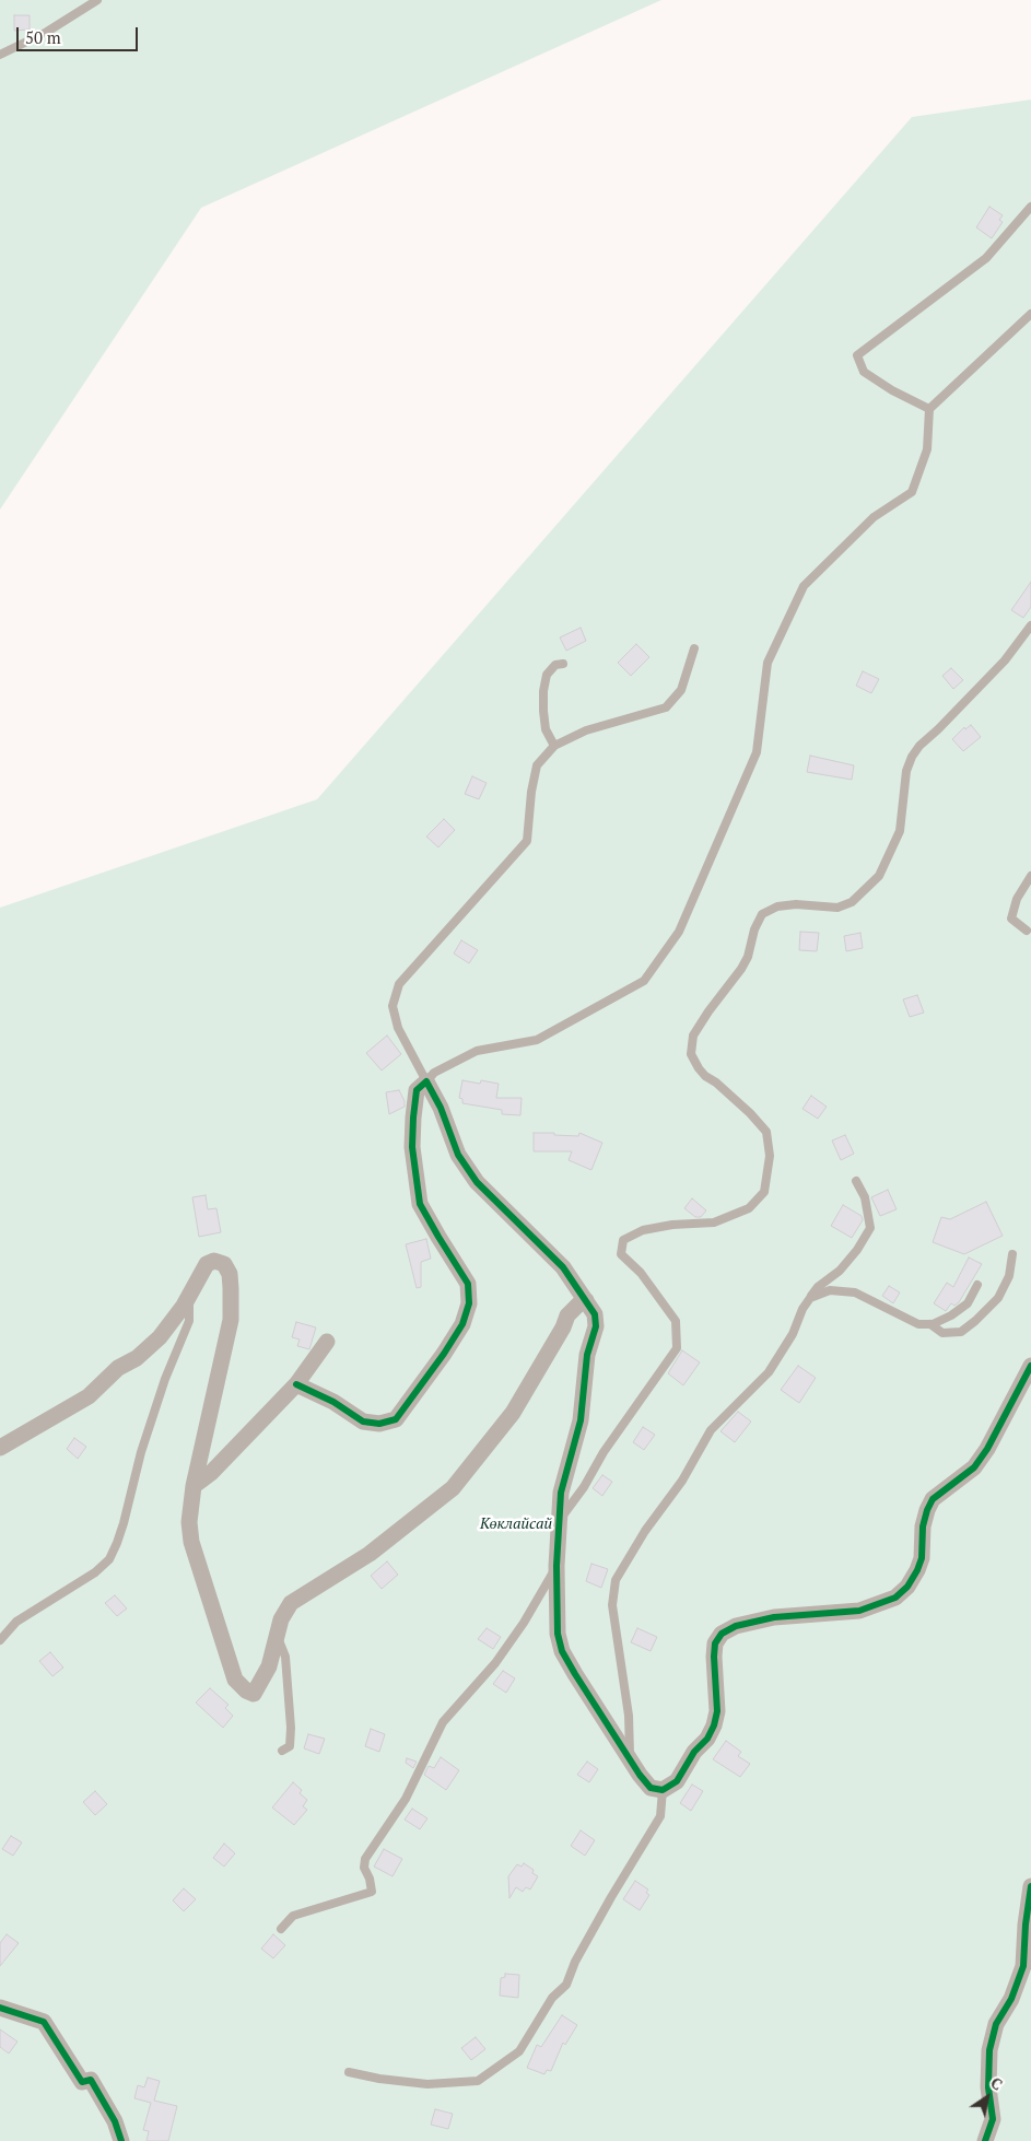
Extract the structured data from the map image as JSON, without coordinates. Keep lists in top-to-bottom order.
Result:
{
  "parks": ["Көклайсай"],
  "scale_bar": "50 m",
  "north": "top right"
}
